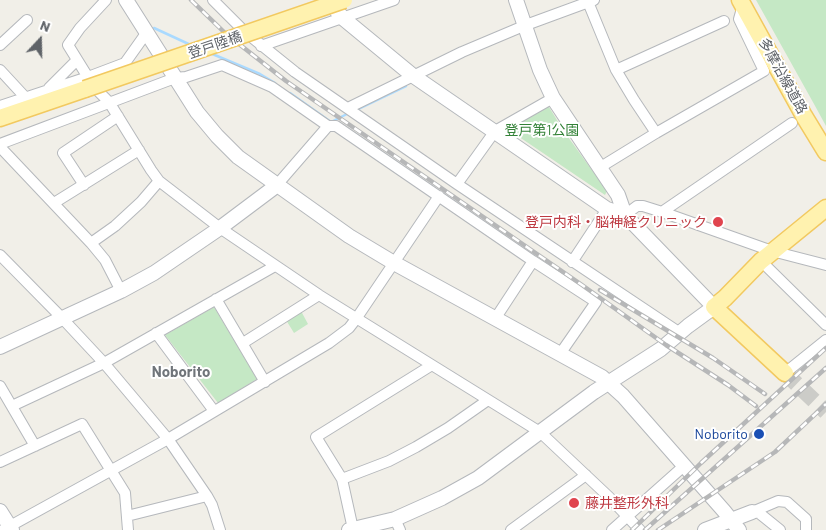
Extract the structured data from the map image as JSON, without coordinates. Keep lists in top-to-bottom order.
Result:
{
  "streets": {
    "main road": ["登戸陸橋", "多摩沿線道路"]
  },
  "districts": ["Noborito"],
  "parks": ["登戸第1公園"],
  "places": ["登戸内科・脳神経クリニック", "Noborito", "藤井整形外科"],
  "north": "top"
}
